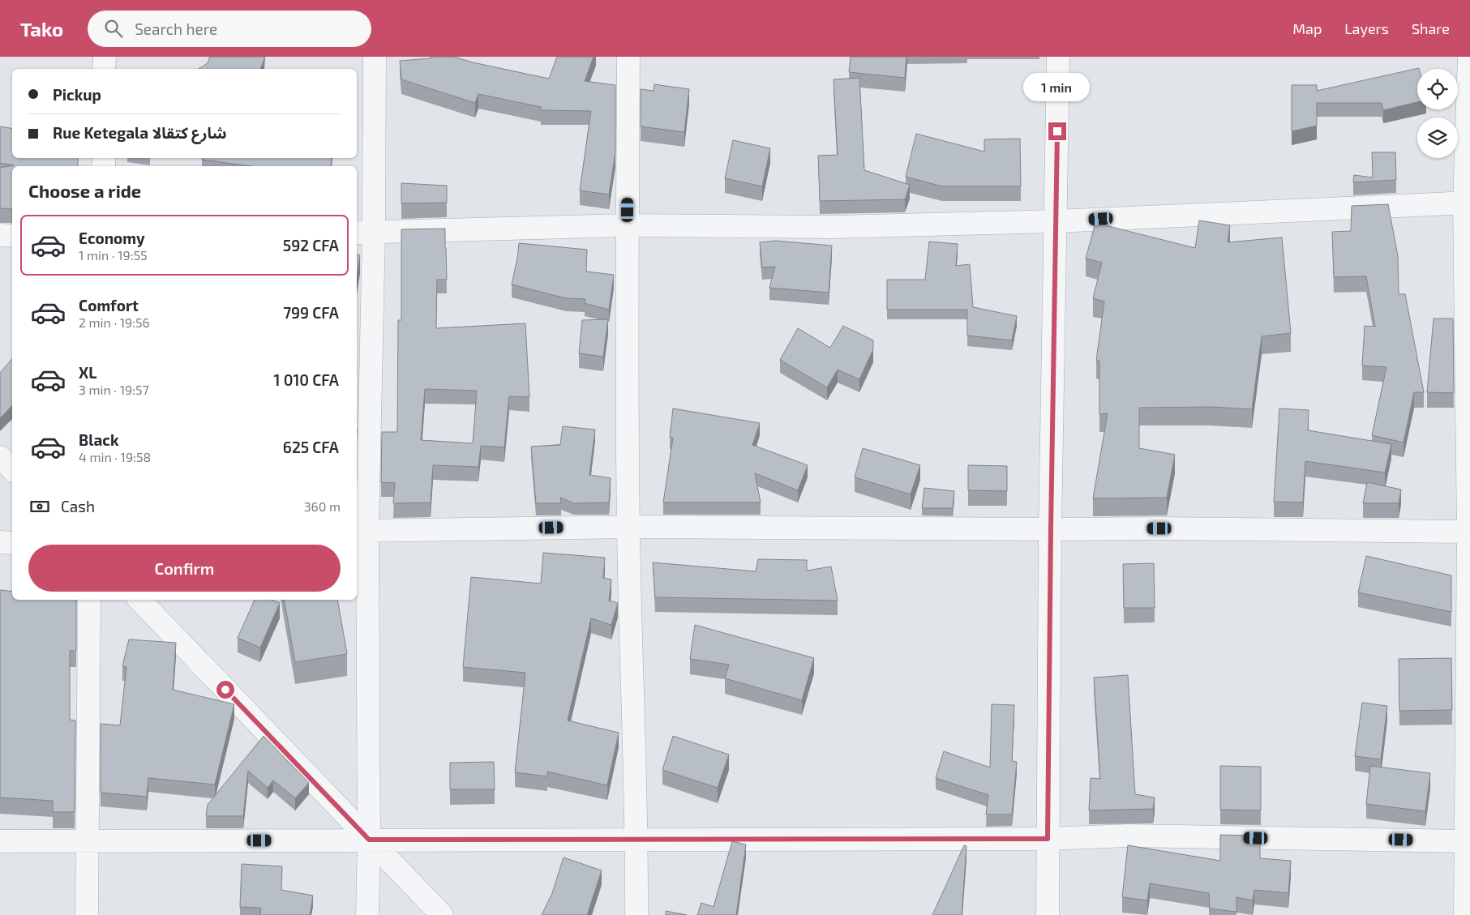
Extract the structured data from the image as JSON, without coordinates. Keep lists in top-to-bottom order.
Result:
{
  "page": {
    "header": "Tako",
    "search": "Search here",
    "nav": ["Map", "Layers", "Share"],
    "banner": ["Pickup", "Rue Ketegala شارع كتقالا"],
    "bubble": "1 min",
    "heading": "Choose a ride",
    "list": [
      {
        "name": "Economy",
        "note": "1 min · 19:55",
        "value": "592 CFA"
      },
      {
        "name": "Comfort",
        "note": "2 min · 19:56",
        "value": "799 CFA"
      },
      {
        "name": "XL",
        "note": "3 min · 19:57",
        "value": "1 010 CFA"
      },
      {
        "name": "Black",
        "note": "4 min · 19:58",
        "value": "625 CFA"
      }
    ],
    "pay": ["Cash", "360 m"],
    "buttons": "Confirm"
  }
}
